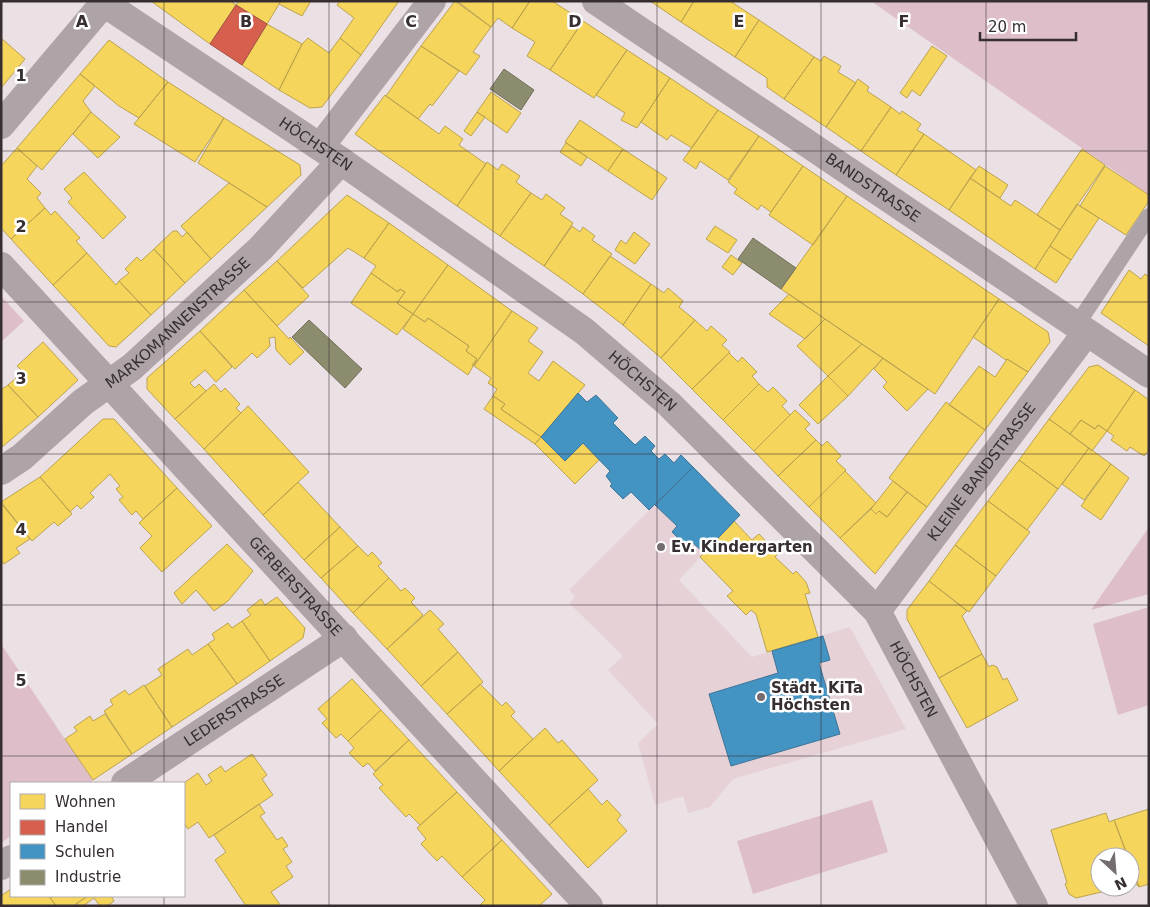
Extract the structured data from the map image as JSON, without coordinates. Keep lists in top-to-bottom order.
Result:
{
  "streets": {
    "street": [
      "HÖCHSTEN",
      "BANDSTRASSE",
      "MARKOMANNENSTRASSE",
      "KLEINE BANDSTRASSE",
      "GERBERSTRASSE",
      "LEDERSTRASSE"
    ]
  },
  "crossings": [
    ["HÖCHSTEN", "MARKOMANNENSTRASSE"],
    ["HÖCHSTEN", "KLEINE BANDSTRASSE"],
    ["BANDSTRASSE", "KLEINE BANDSTRASSE"],
    ["MARKOMANNENSTRASSE", "GERBERSTRASSE"],
    ["GERBERSTRASSE", "LEDERSTRASSE"]
  ],
  "places": ["Ev. Kindergarten", "Städt. KiTa Höchsten"],
  "legend": [
    "Wohnen",
    "Handel",
    "Schulen",
    "Industrie"
  ],
  "scale_bar": "20 m",
  "north": "bottom right",
  "grid": {
    "columns": [
      "A",
      "B",
      "C",
      "D",
      "E",
      "F"
    ],
    "rows": [
      "1",
      "2",
      "3",
      "4",
      "5"
    ]
  }
}
